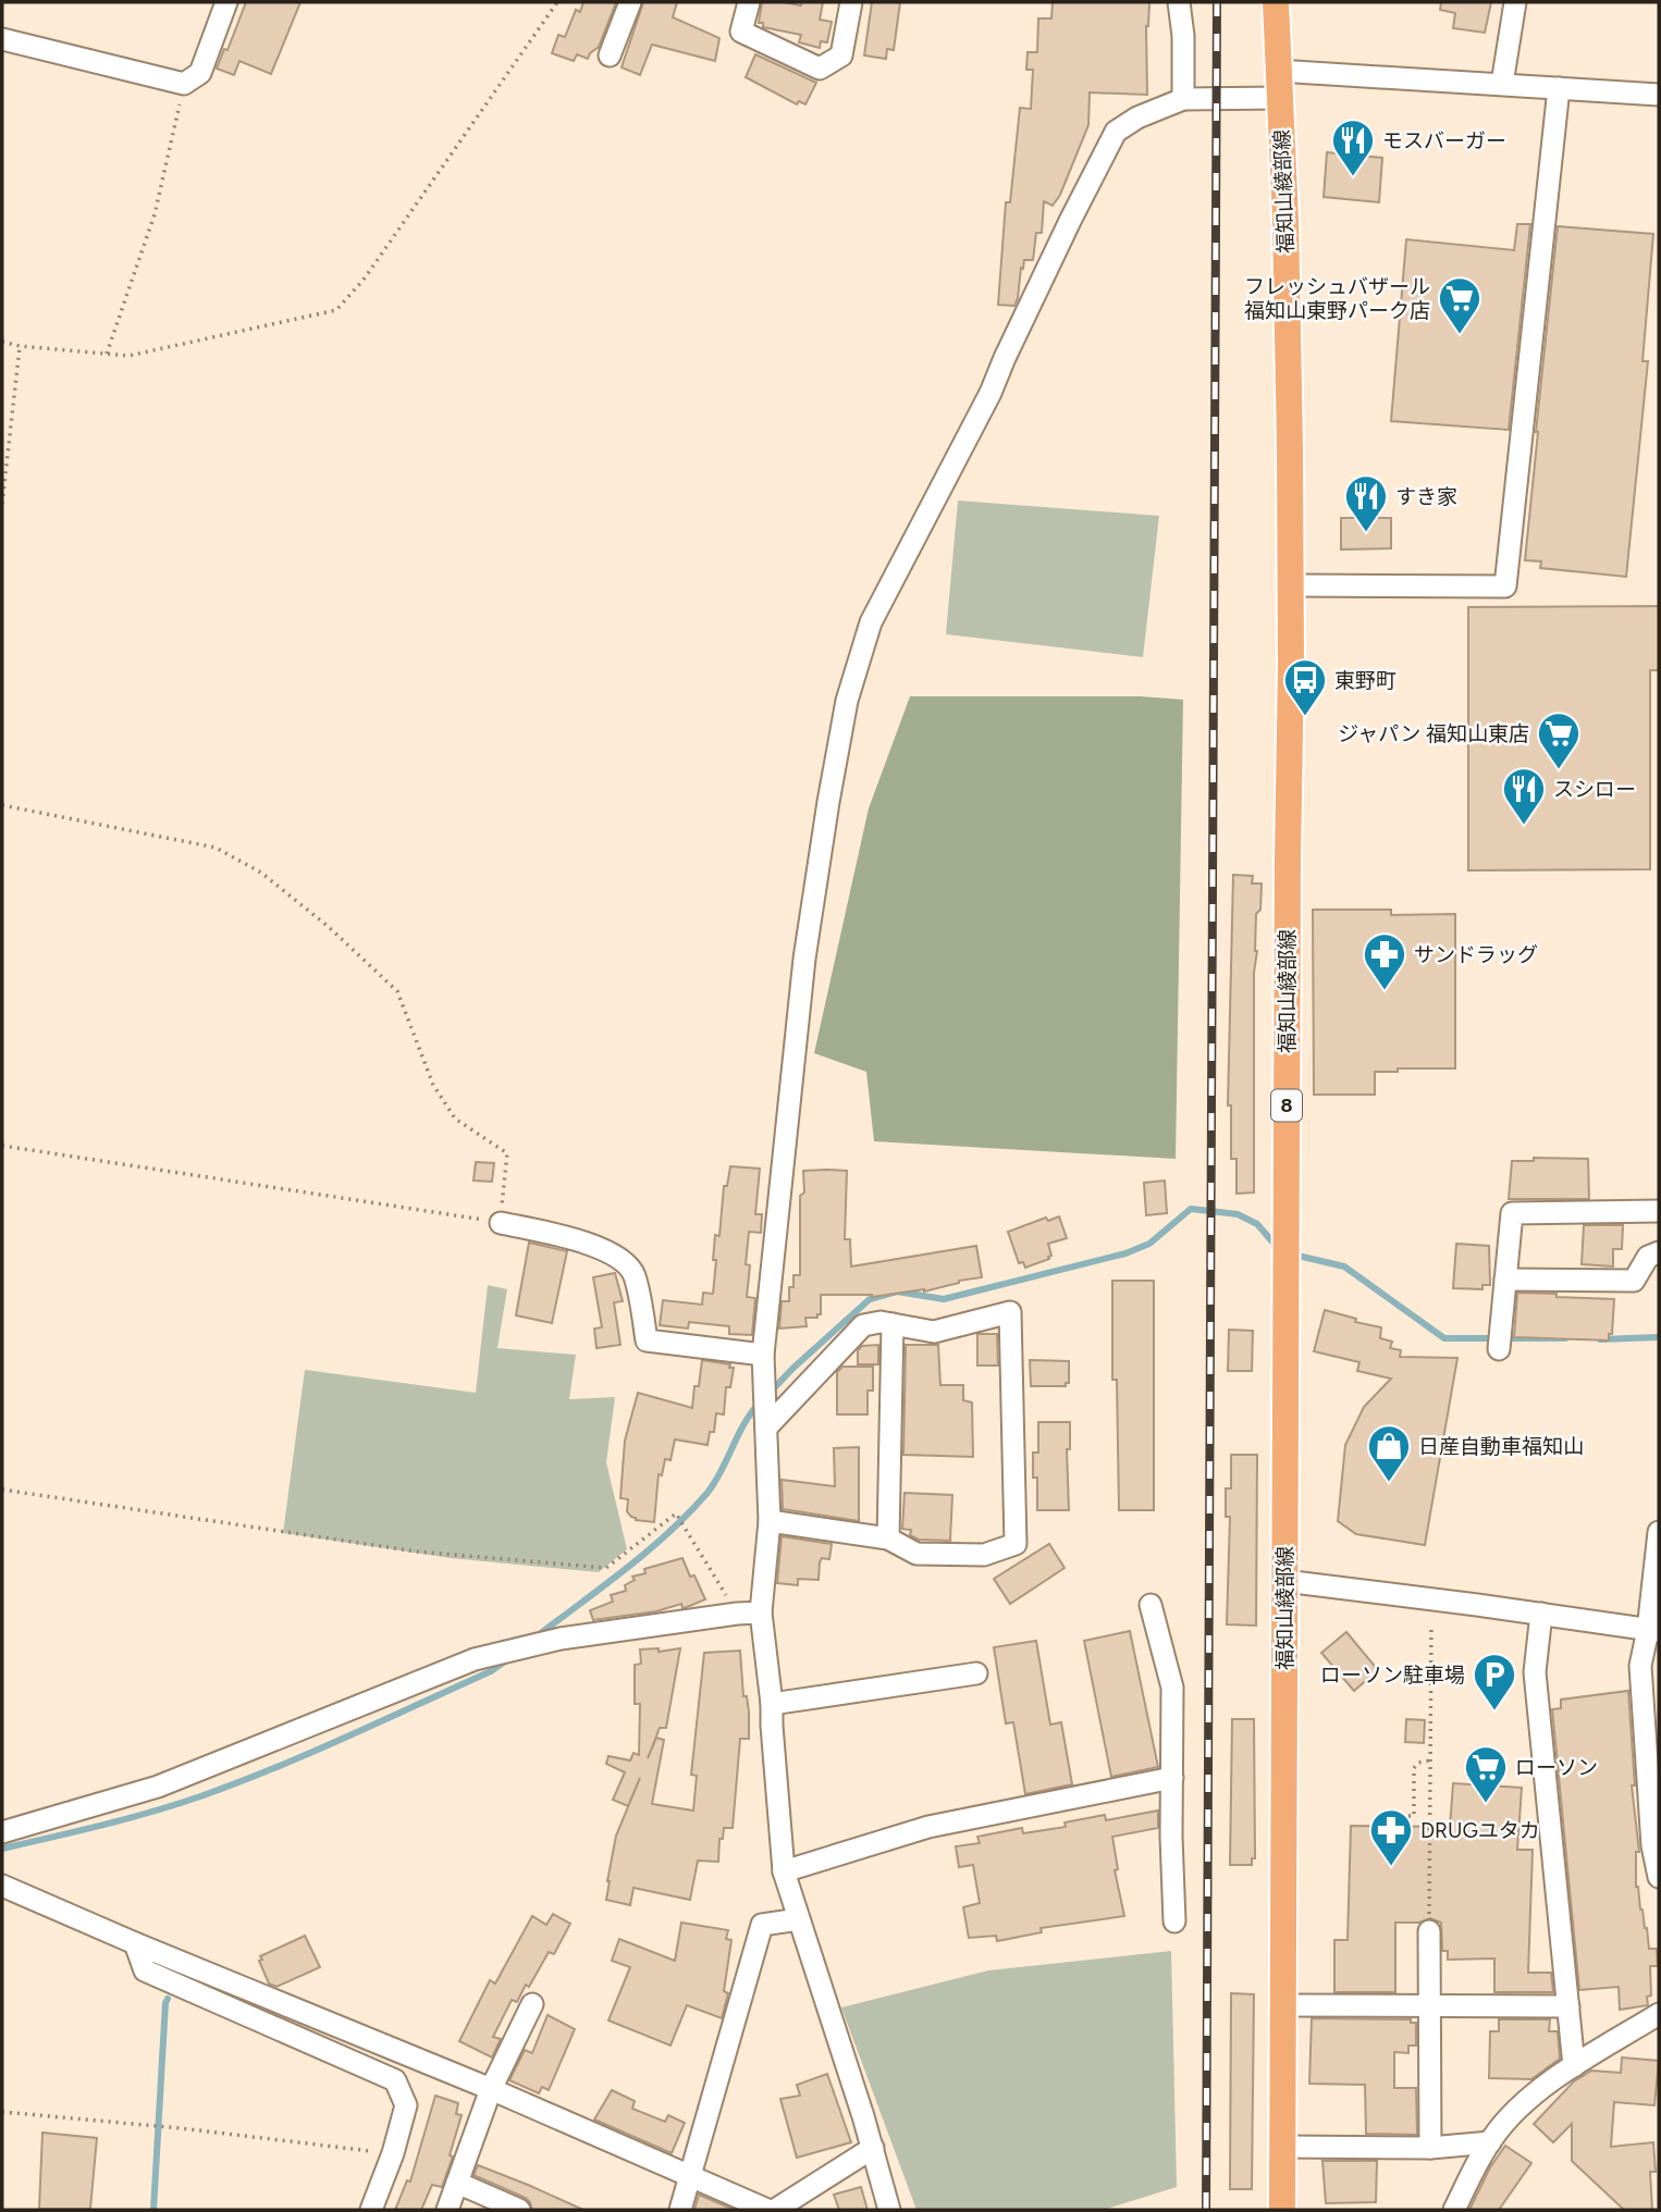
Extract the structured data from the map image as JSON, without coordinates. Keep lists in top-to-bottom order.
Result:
{
  "streets": {
    "main road": ["福知山綾部線", "8"]
  },
  "places": {
    "restaurant": ["モスバーガー", "すき家", "スシロー"],
    "supermarket": ["フレッシュバザール 福知山東野パーク店", "ジャパン 福知山東店", "ローソン"],
    "bus stop": ["東野町"],
    "pharmacy": ["サンドラッグ", "DRUGユタカ"],
    "shop": ["日産自動車福知山"],
    "parking": ["ローソン駐車場"]
  }
}
